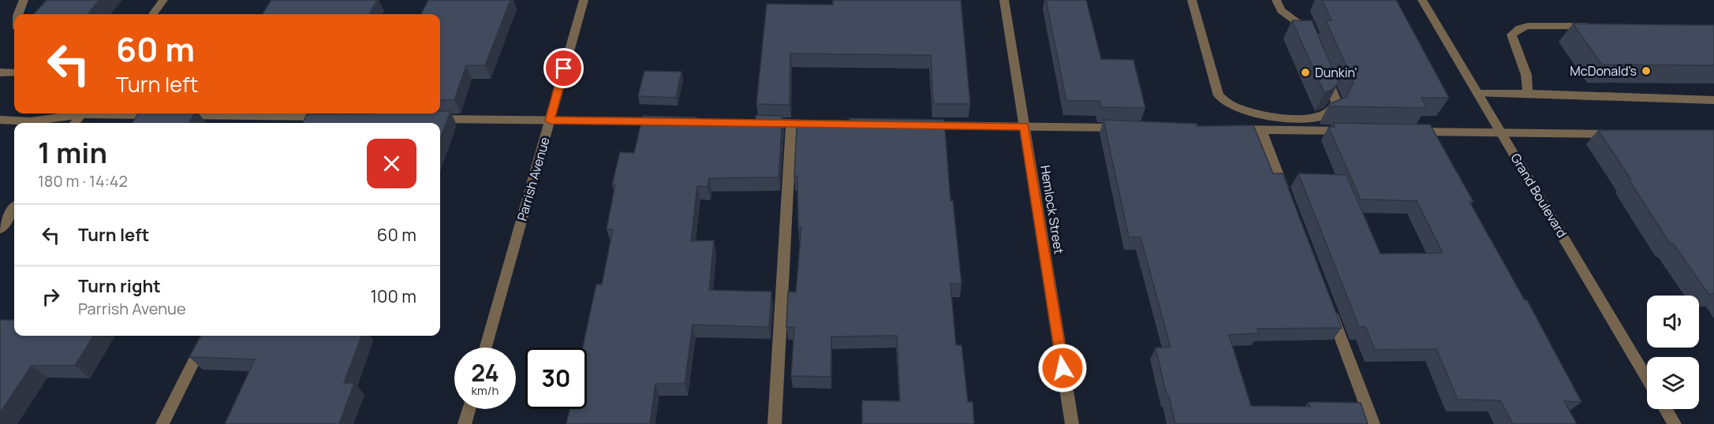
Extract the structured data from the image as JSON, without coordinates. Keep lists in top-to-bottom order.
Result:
{
  "streets": {
    "street": ["Parrish Avenue", "Grand Boulevard", "Hemlock Street"]
  },
  "places": ["McDonald's", "Dunkin'"],
  "page": {
    "turn": ["60 m", "Turn left"],
    "heading": ["1 min", "180 m · 14:42"],
    "list": [
      {
        "name": "Turn left",
        "value": "60 m"
      },
      {
        "name": "Turn right",
        "note": "Parrish Avenue",
        "value": "100 m"
      }
    ],
    "speed": "24 km/h",
    "limit": "30"
  }
}
